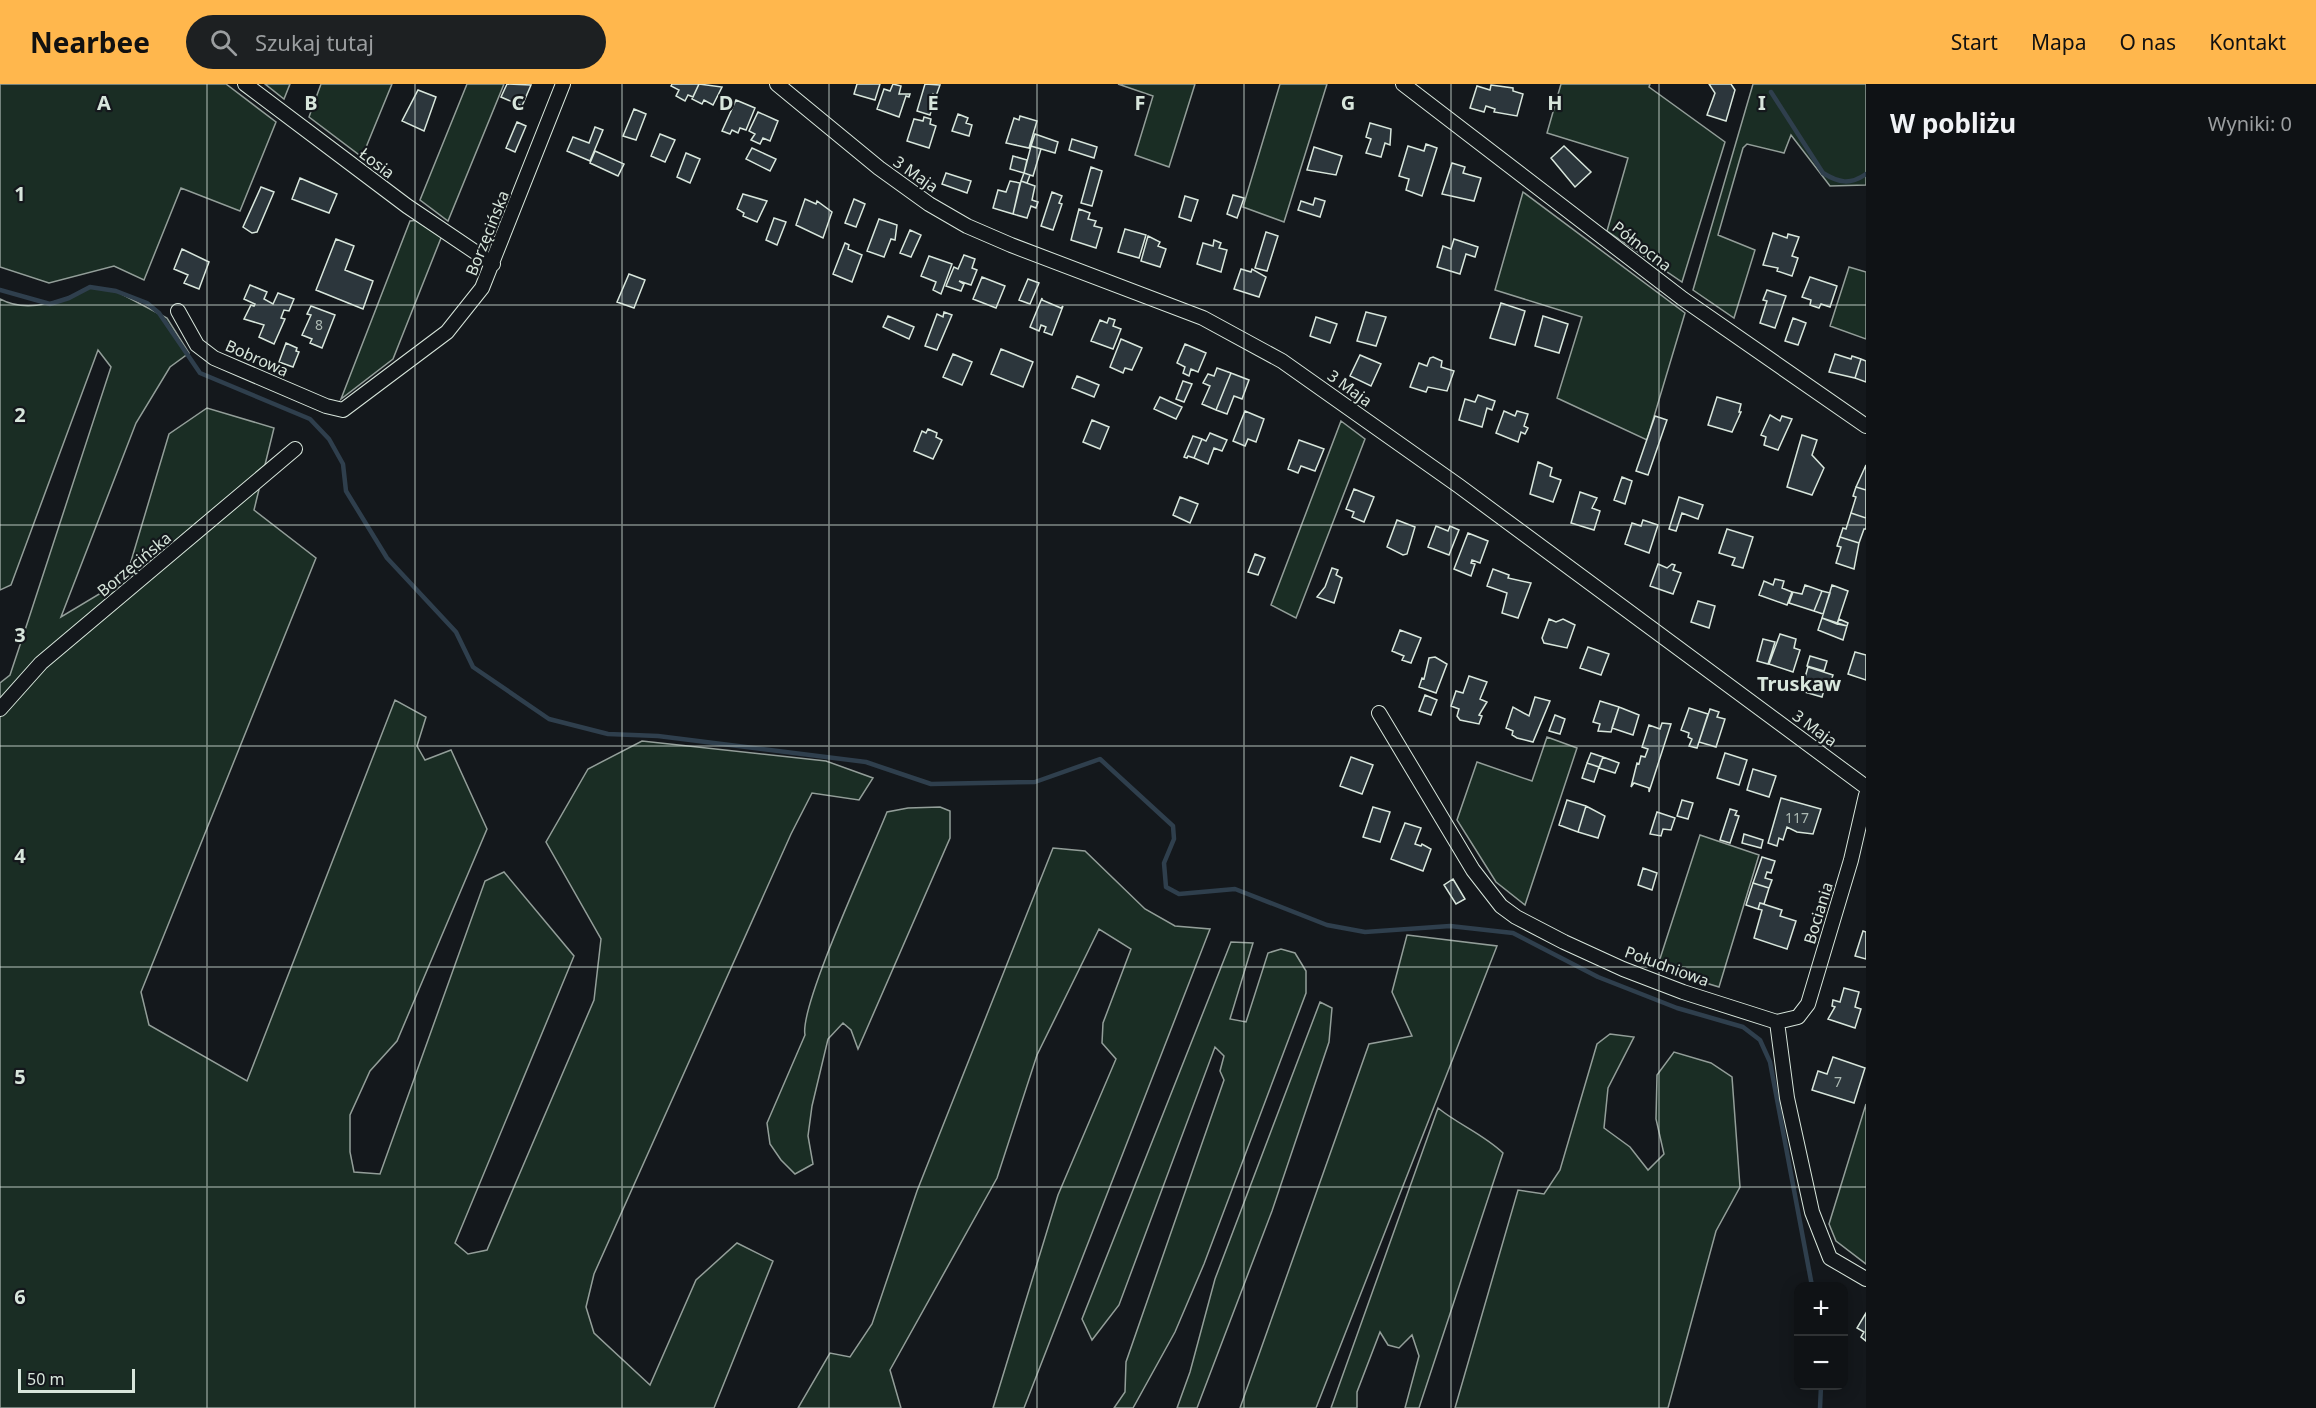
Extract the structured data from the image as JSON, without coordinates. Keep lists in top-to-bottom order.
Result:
{
  "streets": {
    "street": [
      "Łosia",
      "3 Maja",
      "Borzęcińska",
      "Północna",
      "Bobrowa",
      "Bociania",
      "Południowa"
    ]
  },
  "crossings": [
    ["Łosia", "Borzęcińska"],
    ["Borzęcińska", "Bobrowa"],
    ["Bociania", "Południowa"]
  ],
  "districts": ["Truskaw"],
  "house_numbers": ["8", "117", "7"],
  "scale_bar": "50 m",
  "page": {
    "header": "Nearbee",
    "search": "Szukaj tutaj",
    "nav": [
      "Start",
      "Mapa",
      "O nas",
      "Kontakt"
    ],
    "heading": ["W pobliżu", "Wyniki: 0"],
    "map_buttons": ["+", "−"],
    "scale": "50 m"
  },
  "grid": {
    "columns": [
      "A",
      "B",
      "C",
      "D",
      "E",
      "F",
      "G",
      "H",
      "I"
    ],
    "rows": [
      "1",
      "2",
      "3",
      "4",
      "5",
      "6"
    ]
  }
}
